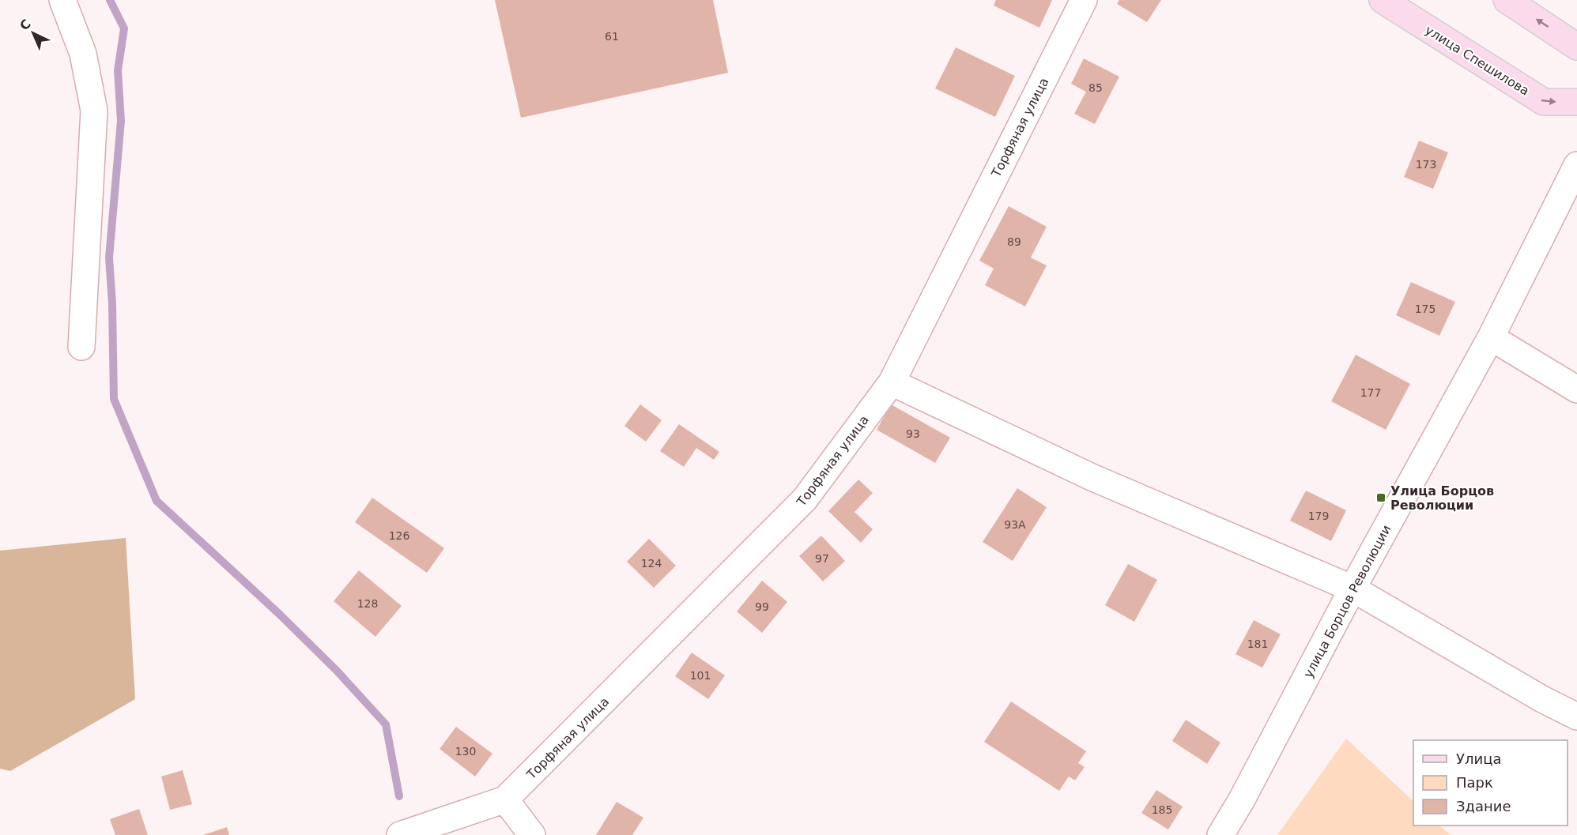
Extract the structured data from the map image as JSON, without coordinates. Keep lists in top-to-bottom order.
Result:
{
  "streets": {
    "main road": ["улица Спешилова"],
    "street": ["Торфяная улица", "улица Борцов Революции"]
  },
  "places": {
    "transit": ["Улица Борцов Революции"]
  },
  "house_numbers": [
    "61",
    "85",
    "173",
    "89",
    "175",
    "177",
    "93",
    "179",
    "93А",
    "126",
    "97",
    "124",
    "128",
    "99",
    "181",
    "101",
    "130",
    "185"
  ],
  "legend": ["Улица", "Парк", "Здание"],
  "north": "top left"
}
